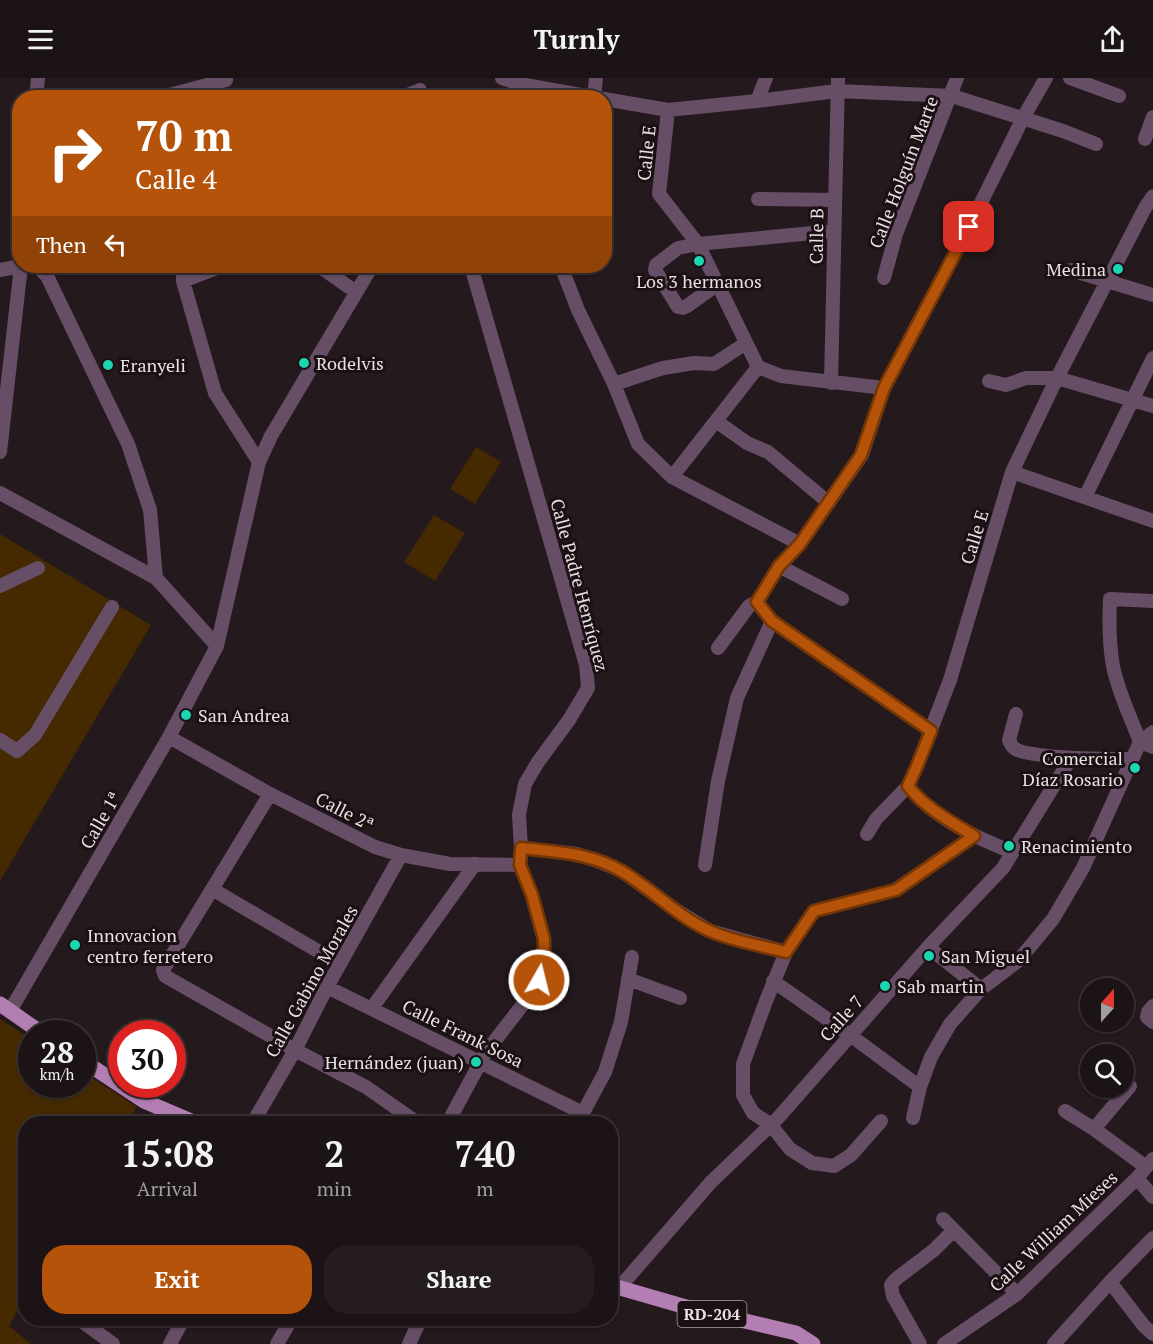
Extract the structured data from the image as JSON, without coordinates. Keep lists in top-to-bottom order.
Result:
{
  "streets": {
    "main road": ["RD-204"],
    "street": [
      "Calle E",
      "Calle Holguín Marte",
      "Calle B",
      "Calle Padre Henríquez",
      "Calle 2ª",
      "Calle 1ª",
      "Calle Gabino Morales",
      "Calle 7",
      "Calle Frank Sosa",
      "Calle William Mieses"
    ]
  },
  "crossings": [
    ["Calle Padre Henríquez", "Calle 2ª"],
    ["Calle Padre Henríquez", "Calle Frank Sosa"],
    ["Calle 2ª", "Calle 1ª"],
    ["Calle 2ª", "Calle Gabino Morales"],
    ["Calle Gabino Morales", "Calle Frank Sosa"]
  ],
  "places": [
    "Los 3 hermanos",
    "Medina",
    "Rodelvis",
    "Eranyeli",
    "San Andrea",
    "Comercial Díaz Rosario",
    "Renacimiento",
    "Innovacion centro ferretero",
    "San Miguel",
    "Sab martin",
    "Hernández (juan)"
  ],
  "north": "top",
  "page": {
    "header": "Turnly",
    "turn": ["70 m", "Calle 4"],
    "then": "Then",
    "speed": "28 km/h",
    "limit": "30",
    "eta": [
      "15:08",
      "Arrival",
      "2",
      "min",
      "740",
      "m"
    ],
    "buttons": ["Exit", "Share"]
  }
}
